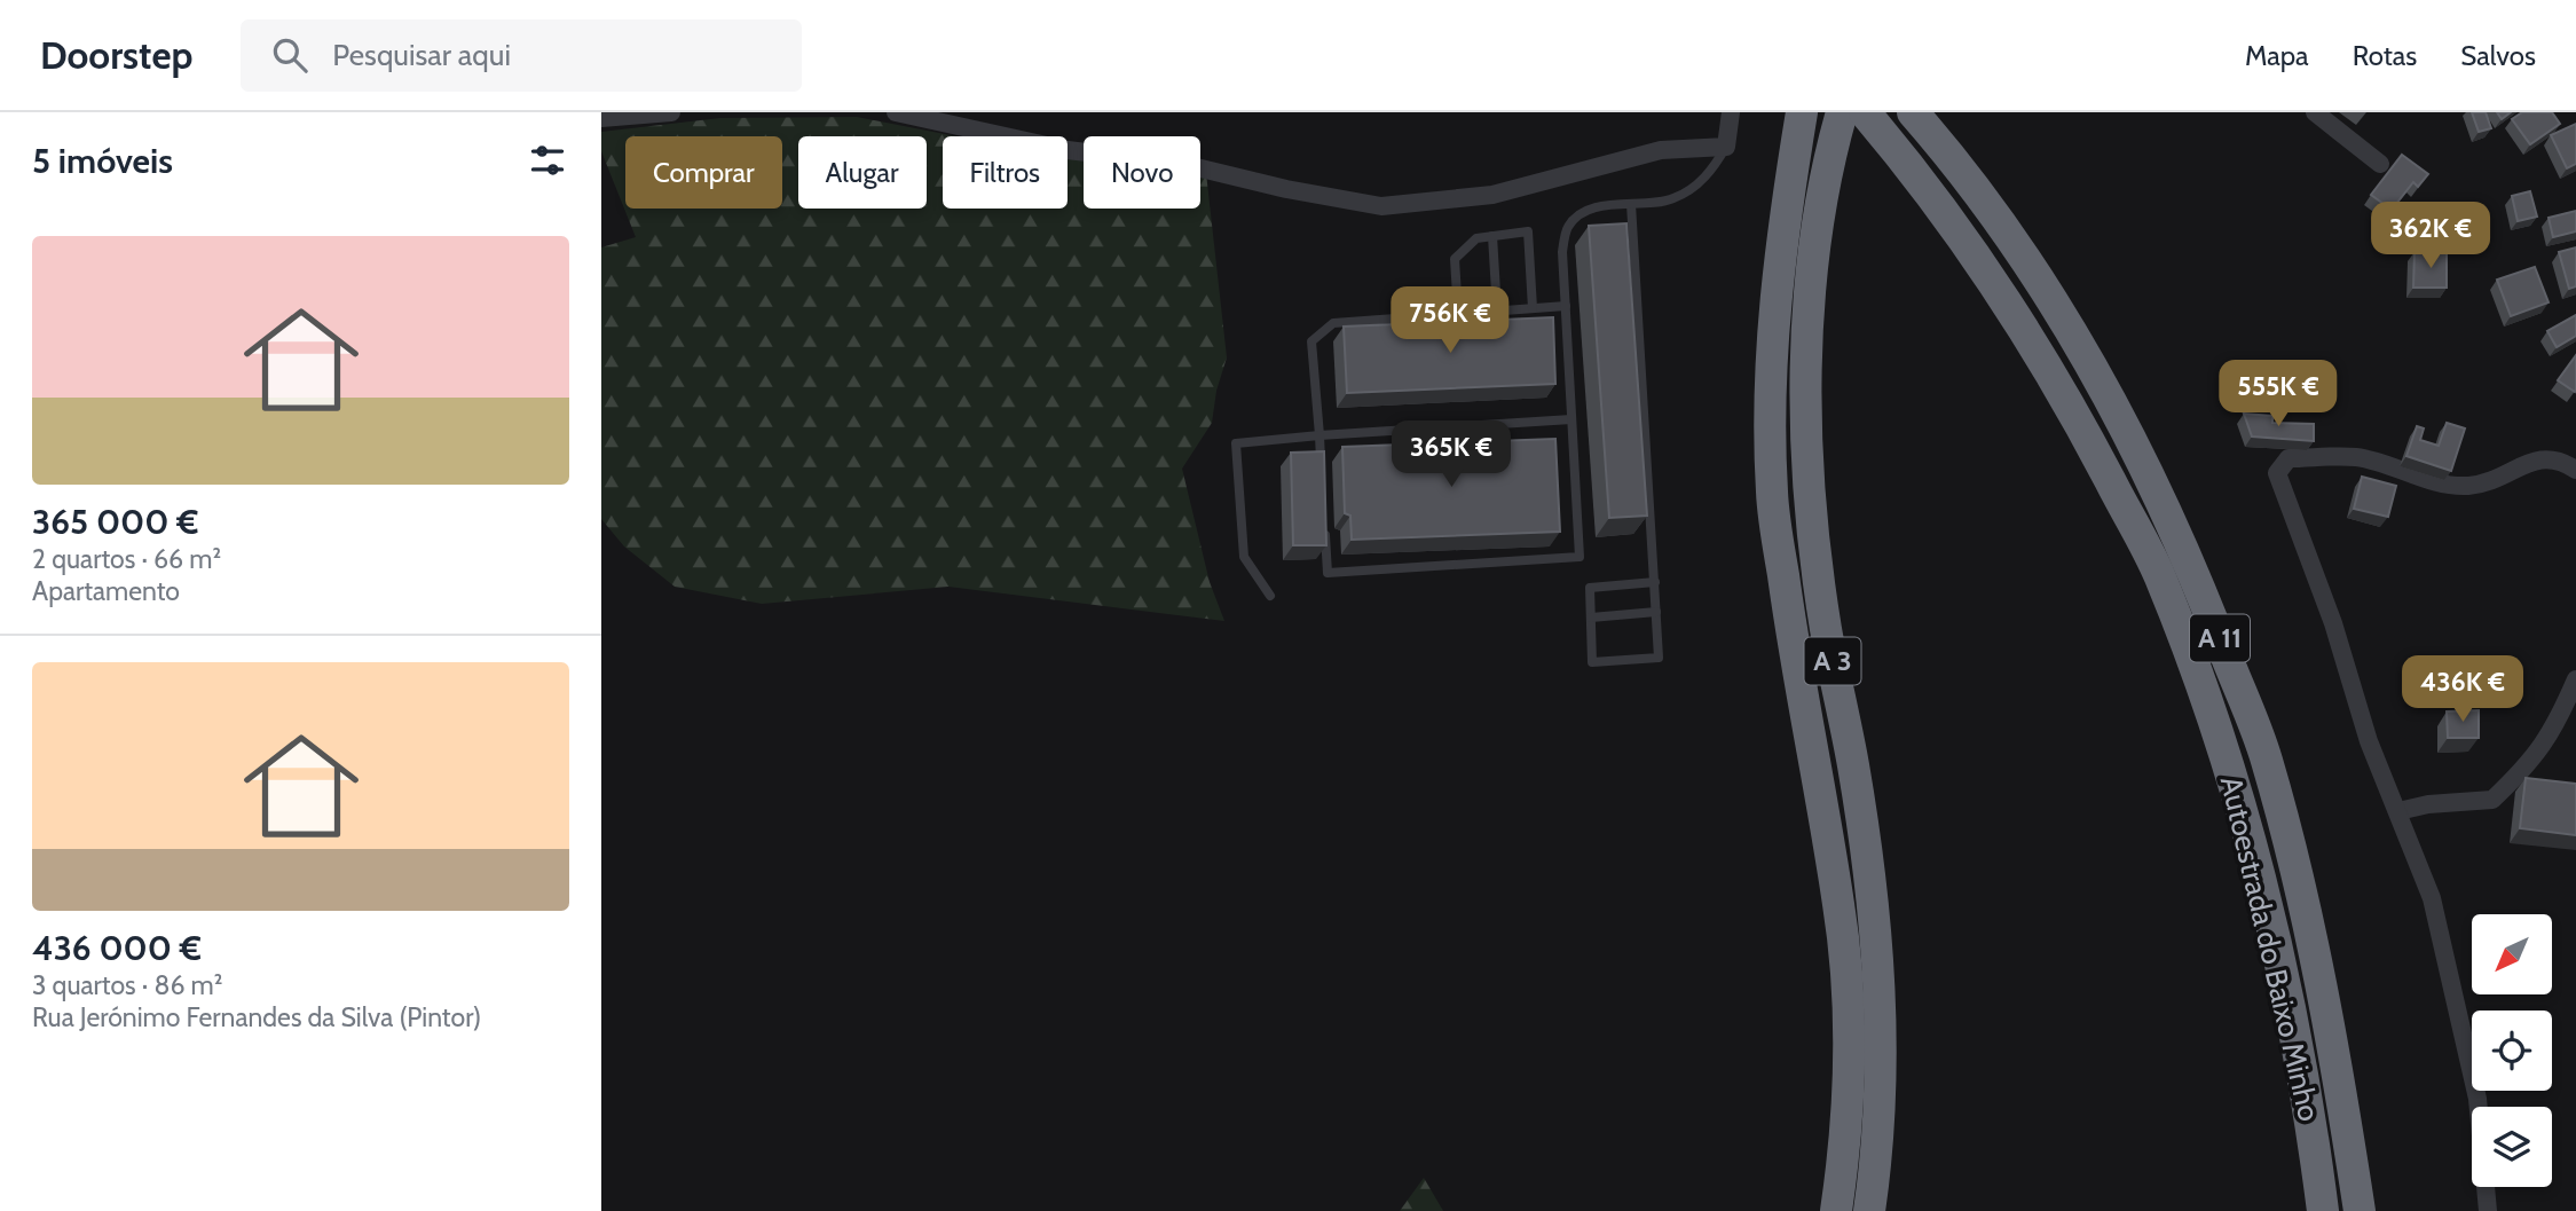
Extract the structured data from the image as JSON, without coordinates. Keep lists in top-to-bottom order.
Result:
{
  "streets": {
    "highway": ["A 11", "A 3", "Autoestrada do Baixo Minho"]
  },
  "north": "bottom left",
  "page": {
    "header": "Doorstep",
    "search": "Pesquisar aqui",
    "nav": ["Mapa", "Rotas", "Salvos"],
    "heading": "5 imóveis",
    "chip": [
      "Comprar",
      "Alugar",
      "Filtros",
      "Novo"
    ],
    "price": [
      "362K €",
      "756K €",
      "555K €",
      "365K €",
      "436K €"
    ],
    "list": [
      {
        "name": "365 000 €",
        "note": "2 quartos · 66 m² · Apartamento"
      },
      {
        "name": "436 000 €",
        "note": "3 quartos · 86 m² · Rua Jerónimo Fernandes da Silva (Pintor)"
      }
    ]
  }
}
